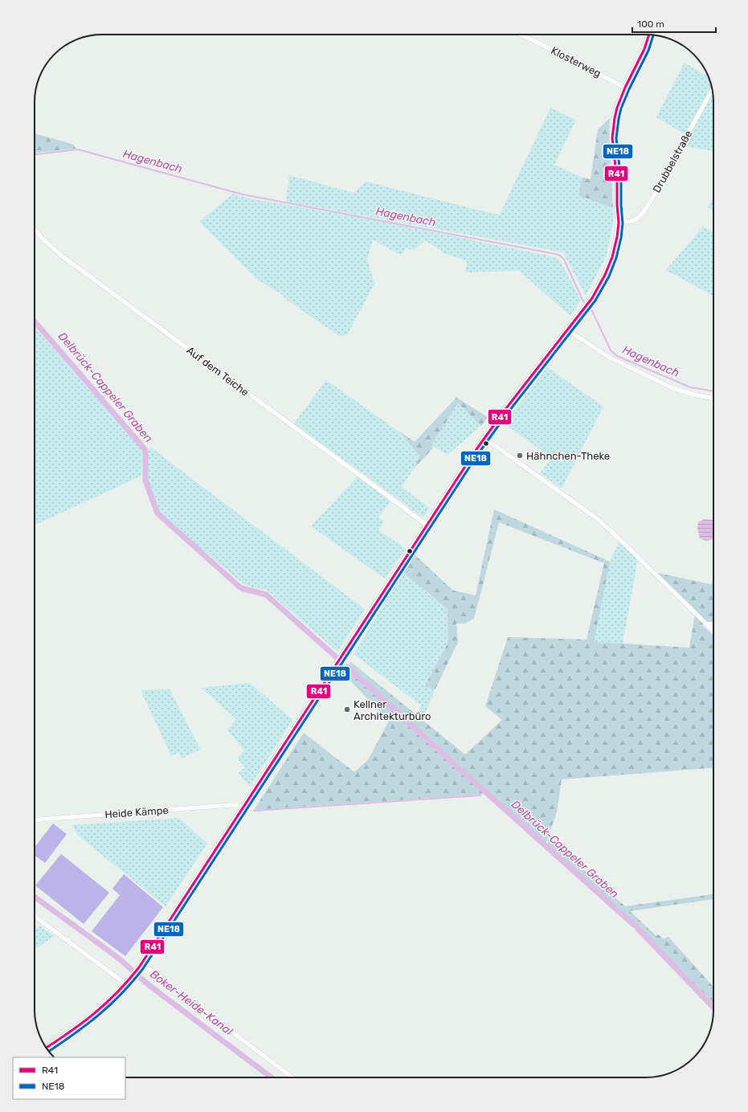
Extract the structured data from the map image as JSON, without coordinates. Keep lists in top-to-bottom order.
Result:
{
  "streets": {
    "street": [
      "Klosterweg",
      "Drubbelstraße",
      "Auf dem Teiche",
      "Heide Kämpe"
    ]
  },
  "water": ["Hagenbach", "Delbrück-Cappeler Graben", "Boker-Heide-Kanal"],
  "places": ["Hähnchen-Theke", "Kellner Architekturbüro"],
  "lines": ["transit line R41", "transit line NE18"],
  "legend": ["R41", "NE18"],
  "scale_bar": "100 m"
}
